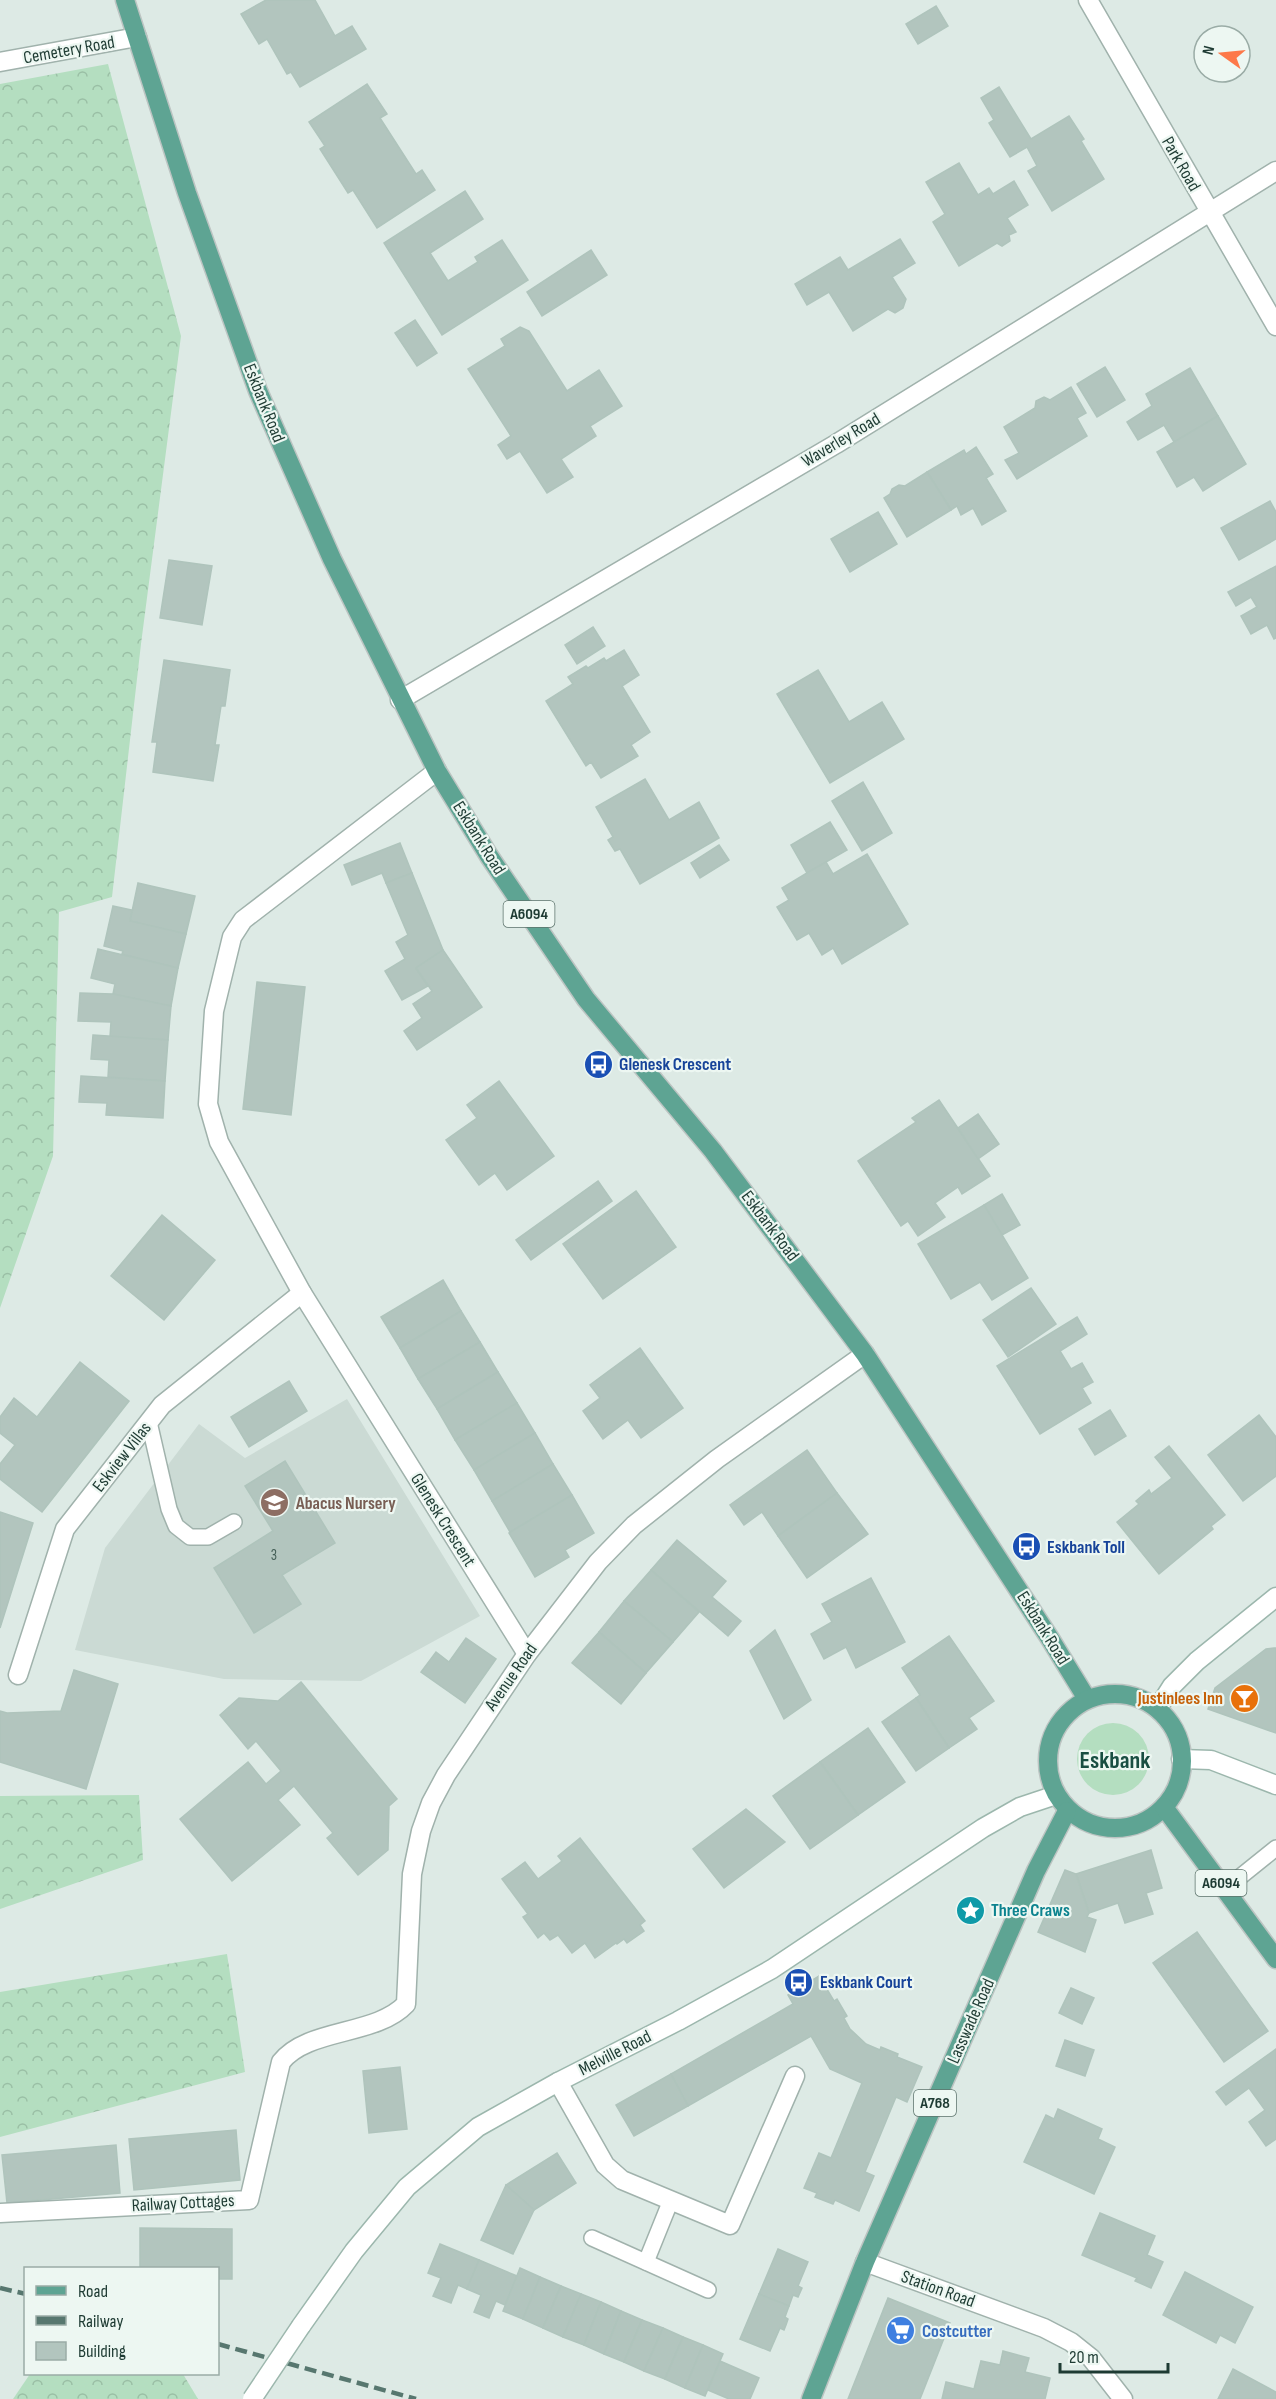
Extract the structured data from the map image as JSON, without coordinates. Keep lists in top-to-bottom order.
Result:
{
  "streets": {
    "main road": [
      "Eskbank Road",
      "A6094",
      "Lasswade Road",
      "A768"
    ],
    "street": [
      "Cemetery Road",
      "Park Road",
      "Waverley Road",
      "Eskview Villas",
      "Glenesk Crescent",
      "Avenue Road",
      "Melville Road",
      "Railway Cottages",
      "Station Road"
    ]
  },
  "crossings": [
    ["Cemetery Road", "Eskbank Road"],
    ["Park Road", "Waverley Road"],
    ["Eskbank Road", "Waverley Road"],
    ["Eskbank Road", "A6094"],
    ["Eskbank Road", "Glenesk Crescent"],
    ["Eskbank Road", "Avenue Road"],
    ["Eskbank Road", "Lasswade Road"],
    ["Eskbank Road", "Melville Road"],
    ["A6094", "Lasswade Road"],
    ["A6094", "Melville Road"],
    ["Eskview Villas", "Glenesk Crescent"],
    ["Glenesk Crescent", "Avenue Road"],
    ["Avenue Road", "Railway Cottages"],
    ["Lasswade Road", "Melville Road"],
    ["Lasswade Road", "Station Road"]
  ],
  "districts": ["Eskbank"],
  "places": {
    "bus stop": ["Glenesk Crescent", "Eskbank Toll", "Eskbank Court"],
    "school or university": ["Abacus Nursery"],
    "bar": ["Justinlees Inn"],
    "place": ["Three Craws"],
    "supermarket": ["Costcutter"]
  },
  "house_numbers": ["3"],
  "legend": ["Road", "Railway", "Building"],
  "scale_bar": "20 m",
  "north": "left"
}
